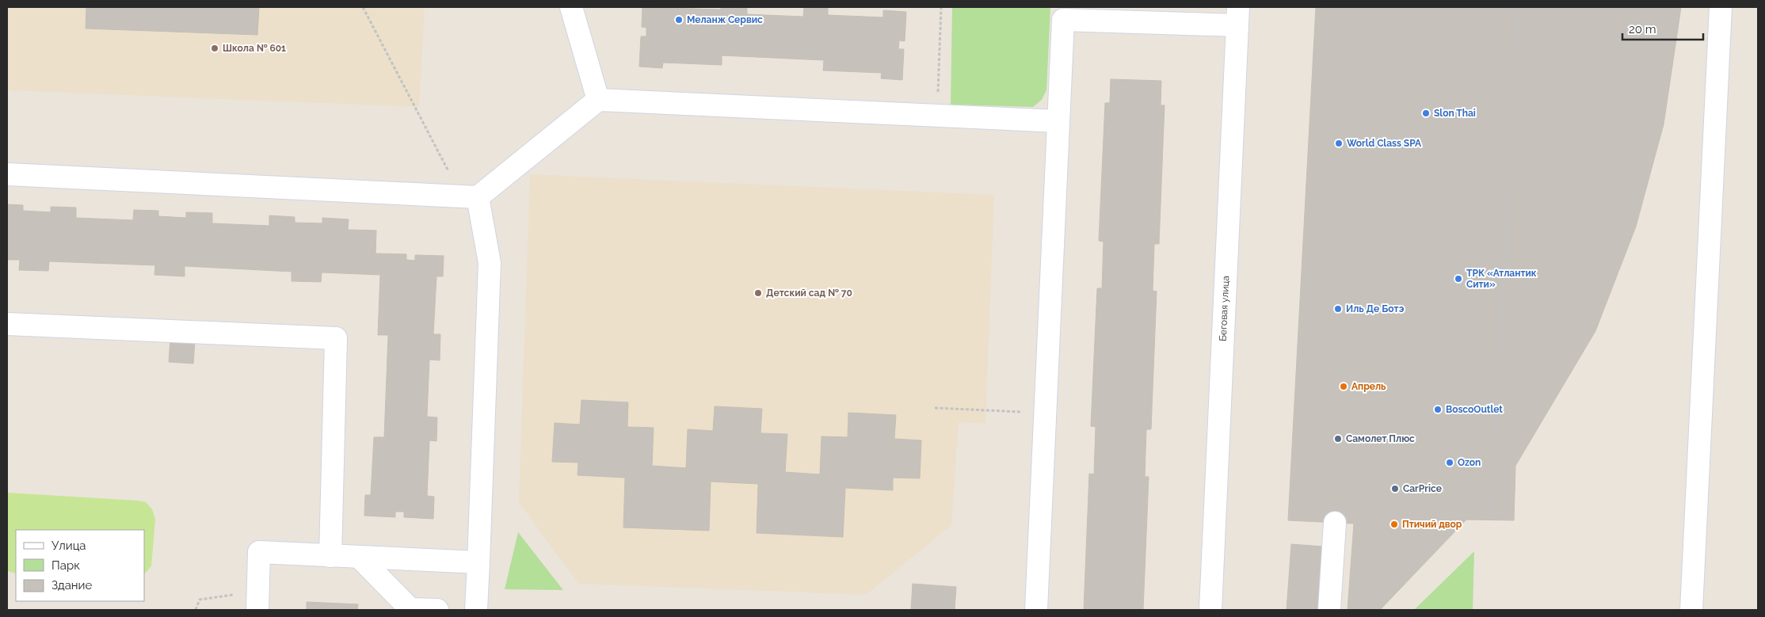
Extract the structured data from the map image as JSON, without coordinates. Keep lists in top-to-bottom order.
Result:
{
  "streets": {
    "street": ["Беговая улица"]
  },
  "places": [
    "Меланж Сервис",
    "Школа № 601",
    "Slon Thai",
    "World Class SPA",
    "ТРК «Атлантик Сити»",
    "Детский сад № 70",
    "Иль Де Ботэ",
    "Апрель",
    "BoscoOutlet",
    "Самолет Плюс",
    "Ozon",
    "CarPrice",
    "Птичий двор"
  ],
  "legend": ["Улица", "Парк", "Здание"],
  "scale_bar": "20 m"
}
